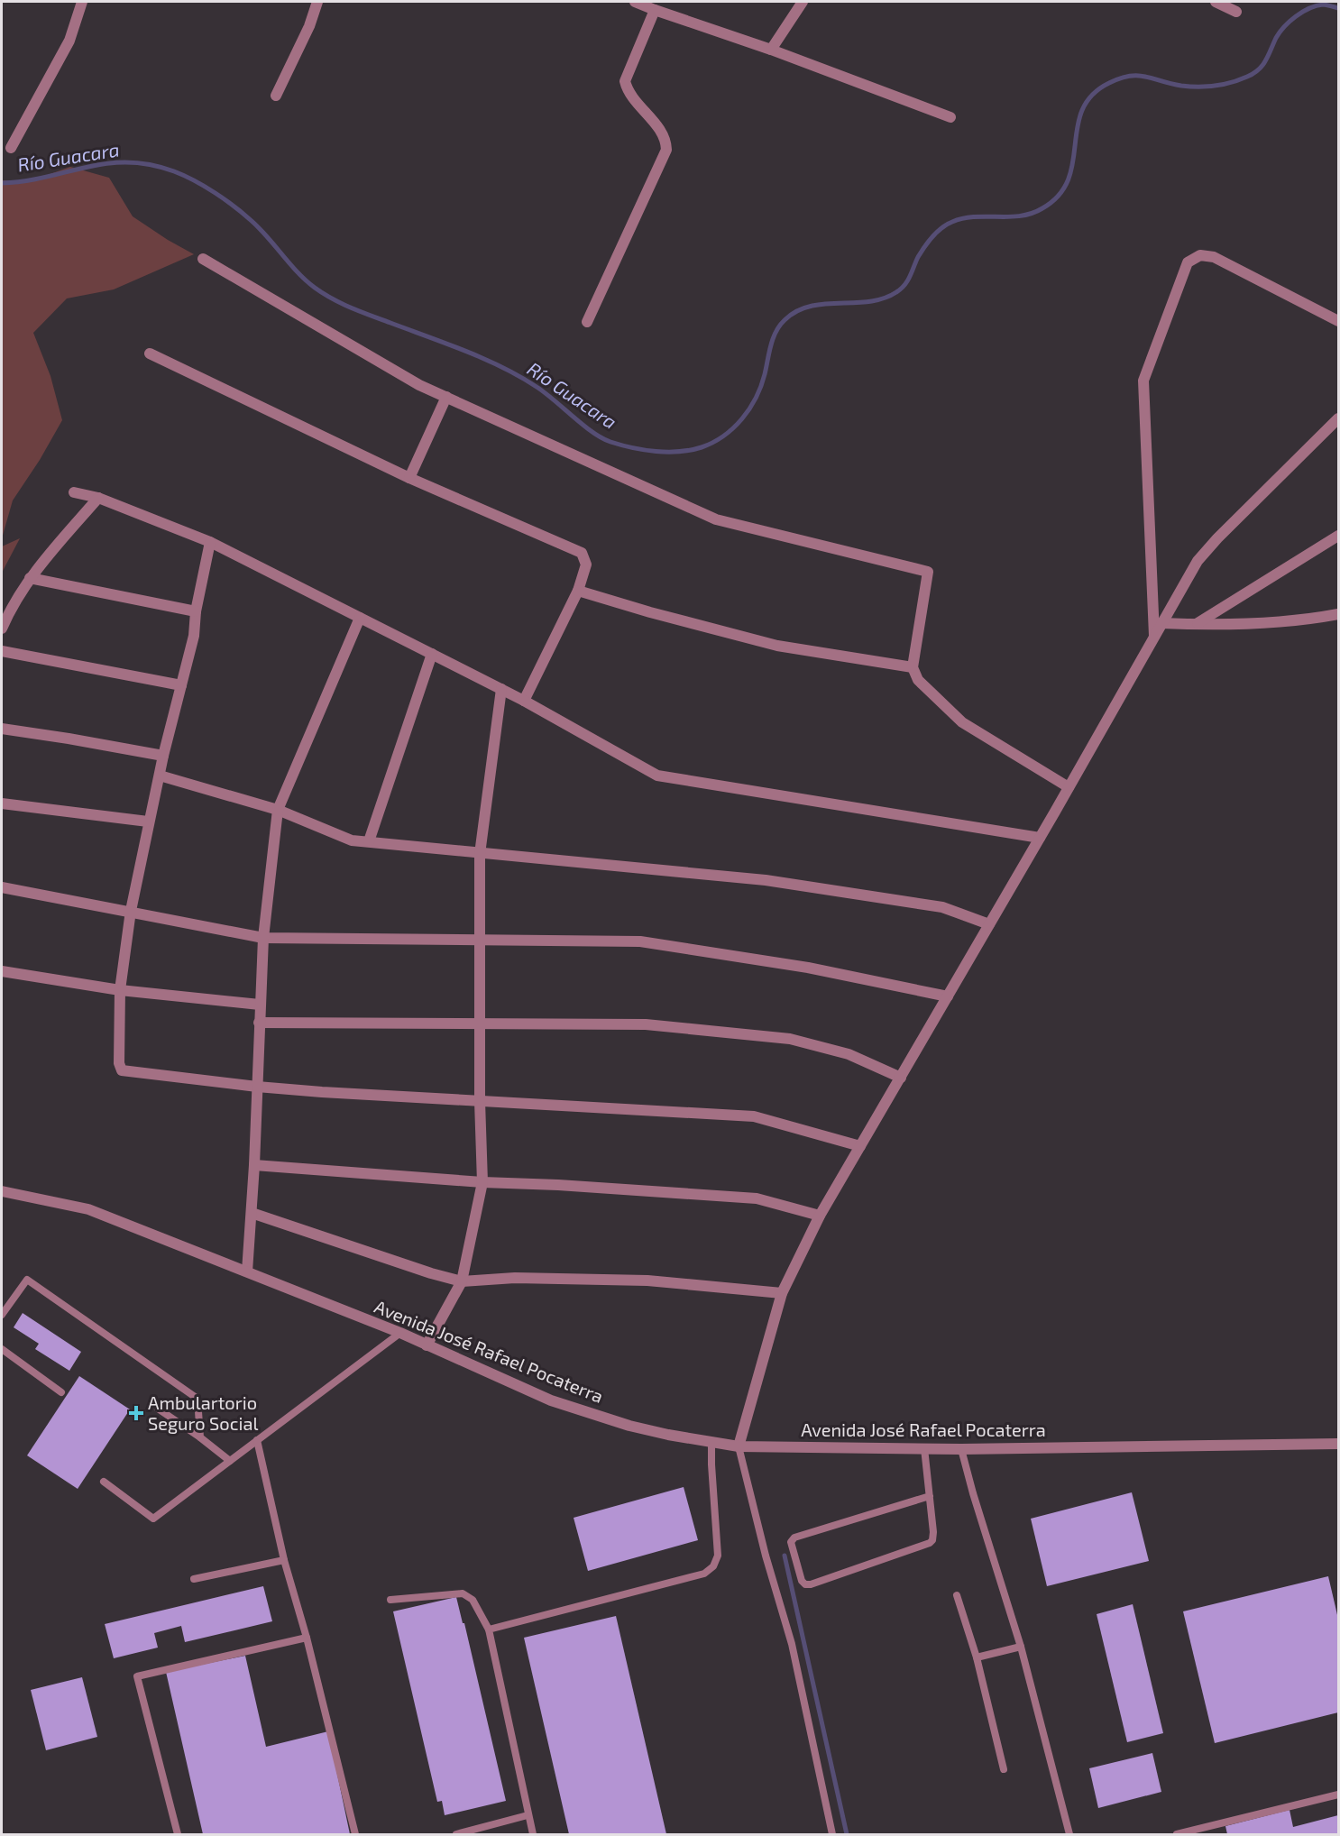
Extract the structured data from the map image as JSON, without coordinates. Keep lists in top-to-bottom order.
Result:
{
  "streets": {
    "street": ["Avenida José Rafael Pocaterra"]
  },
  "water": ["Río Guacara"],
  "places": {
    "health": ["Ambulartorio Seguro Social"]
  }
}
